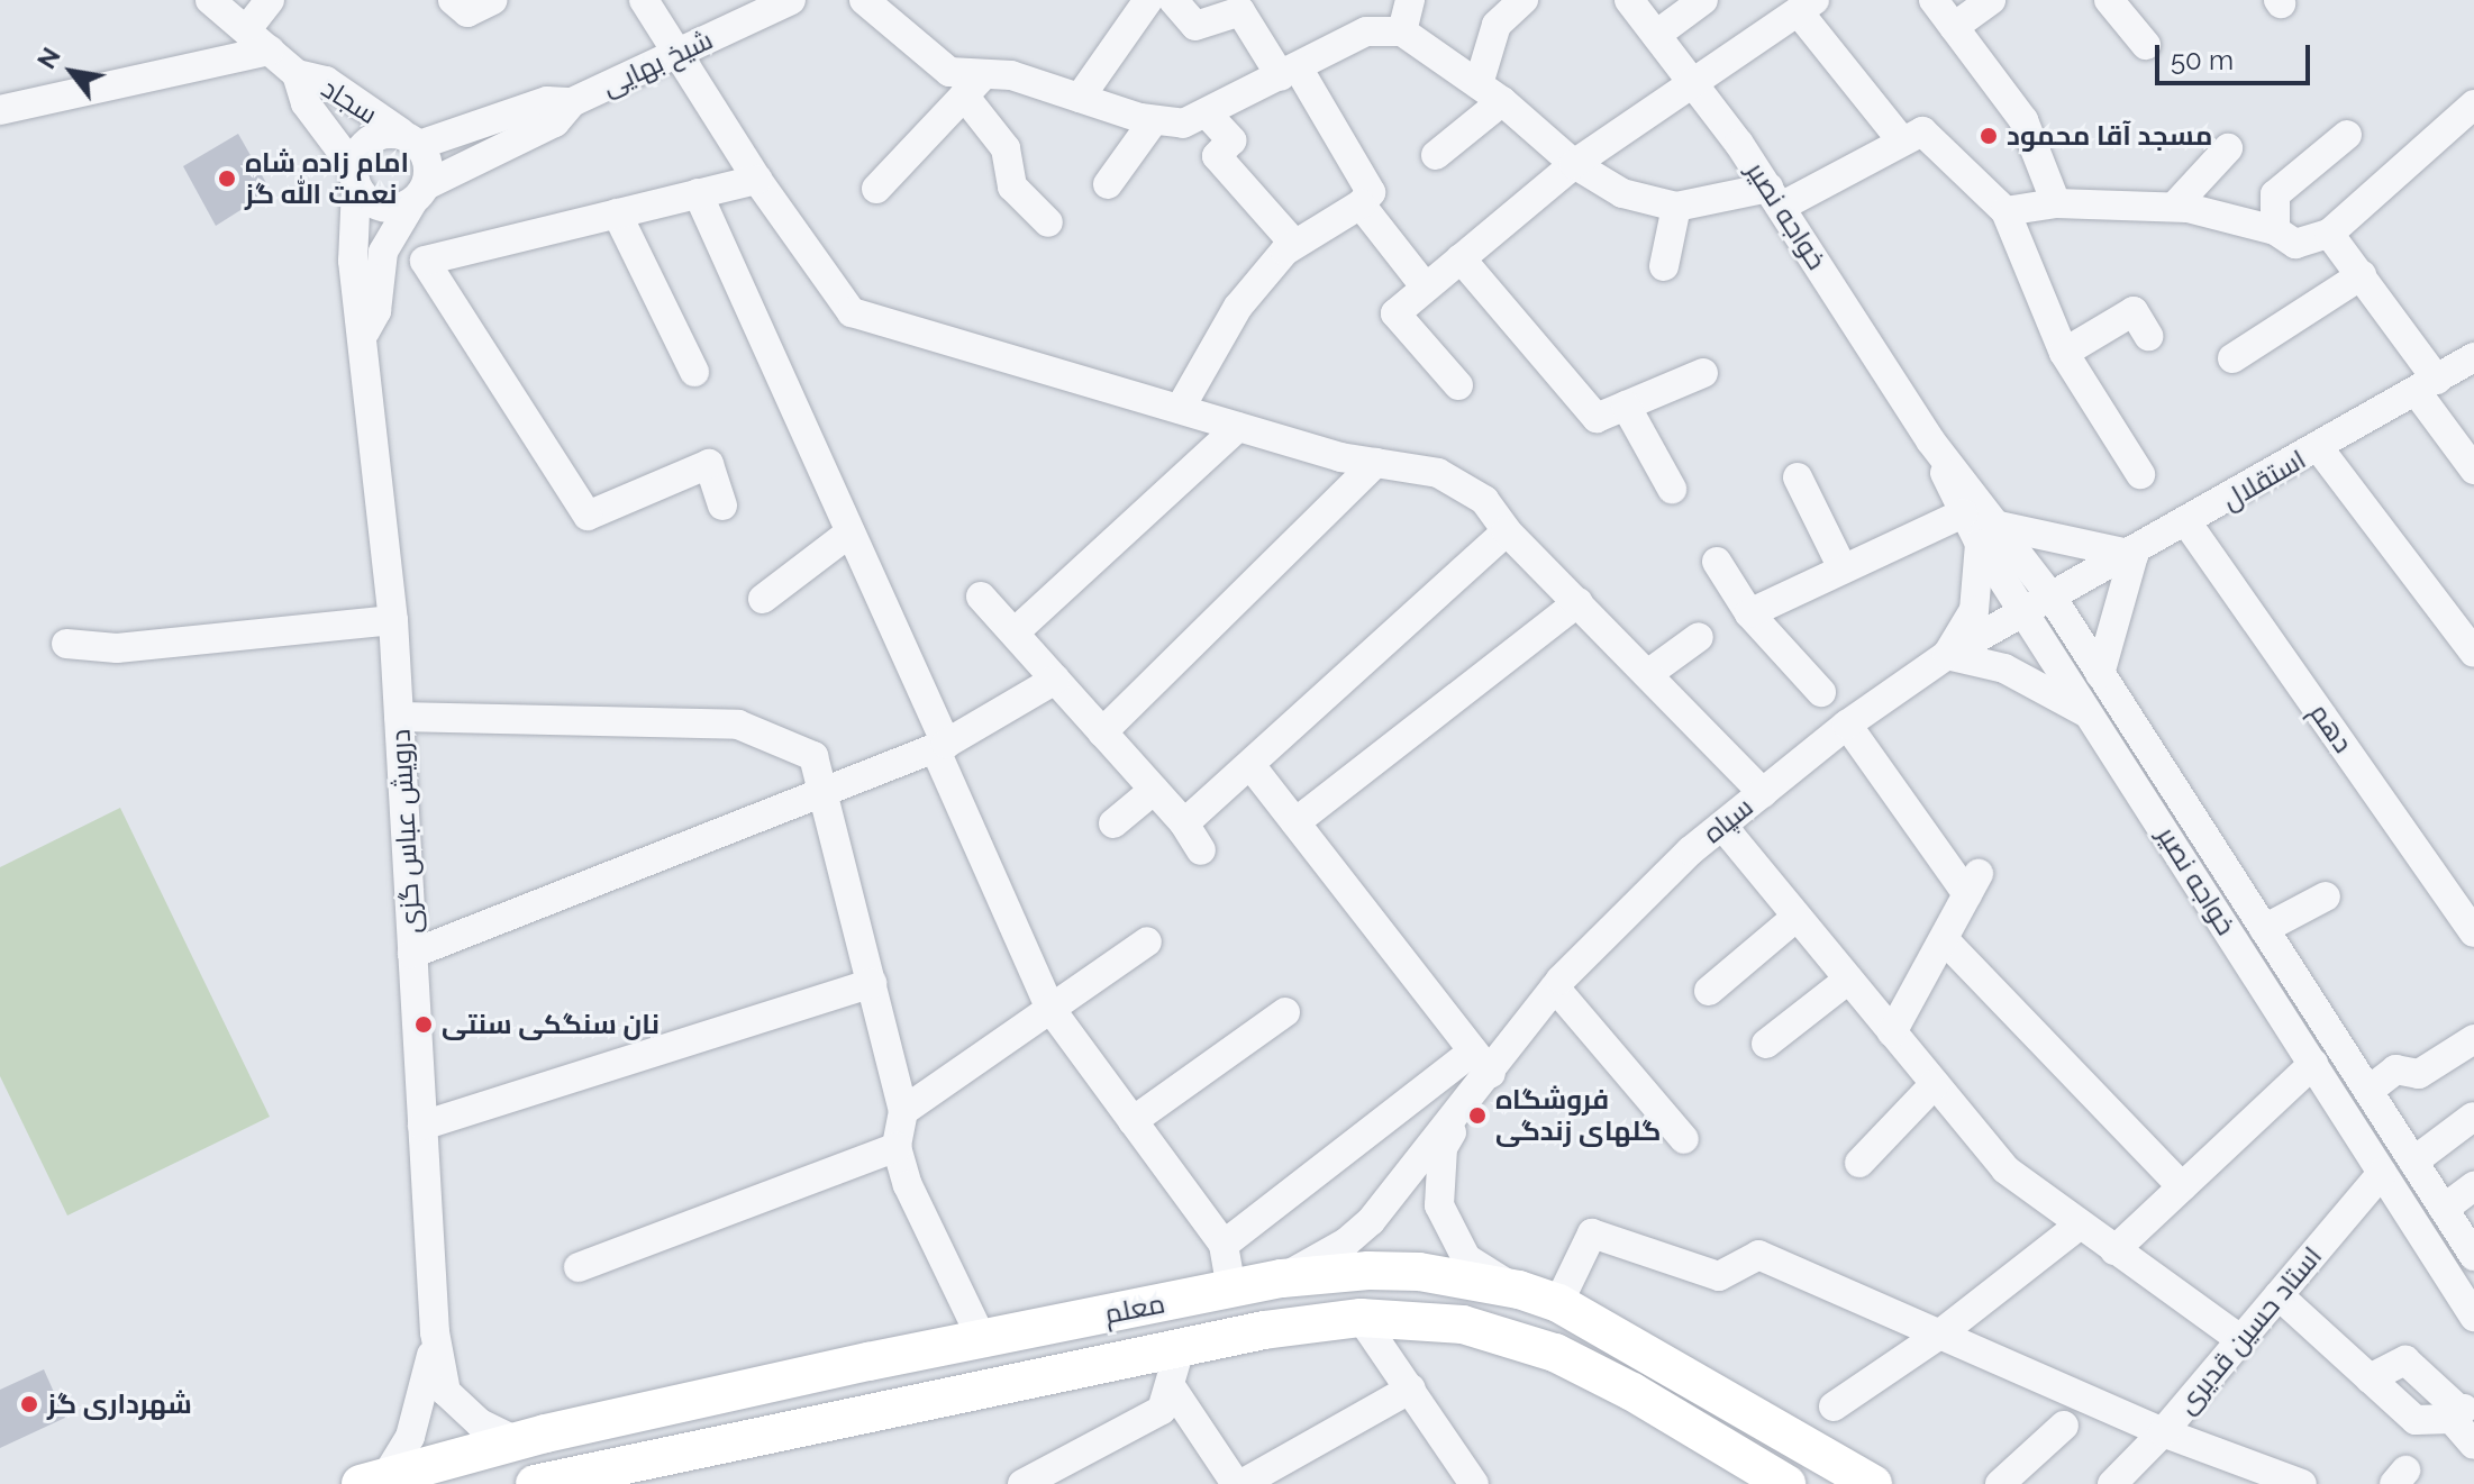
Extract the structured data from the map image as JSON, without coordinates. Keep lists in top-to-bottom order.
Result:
{
  "streets": {
    "main road": ["معلم"],
    "street": [
      "شیخ بهایی",
      "سجاد",
      "خواجه نصیر",
      "استقلال",
      "دهم",
      "سپاه",
      "درویش عباس گزی",
      "استاد حسین قدیری"
    ]
  },
  "crossings": [
    ["شیخ بهایی", "سجاد"],
    ["شیخ بهایی", "درویش عباس گزی"],
    ["سجاد", "درویش عباس گزی"],
    ["خواجه نصیر", "استقلال"],
    ["خواجه نصیر", "سپاه"],
    ["خواجه نصیر", "استاد حسین قدیری"],
    ["استقلال", "دهم"],
    ["استقلال", "سپاه"]
  ],
  "places": [
    "مسجد آقا محمود",
    "امام زاده شاه نعمت الله گز",
    "نان سنگکی سنتی",
    "فروشگاه گلهای زندگی",
    "شهرداری گز"
  ],
  "scale_bar": "50 m",
  "north": "top left"
}
